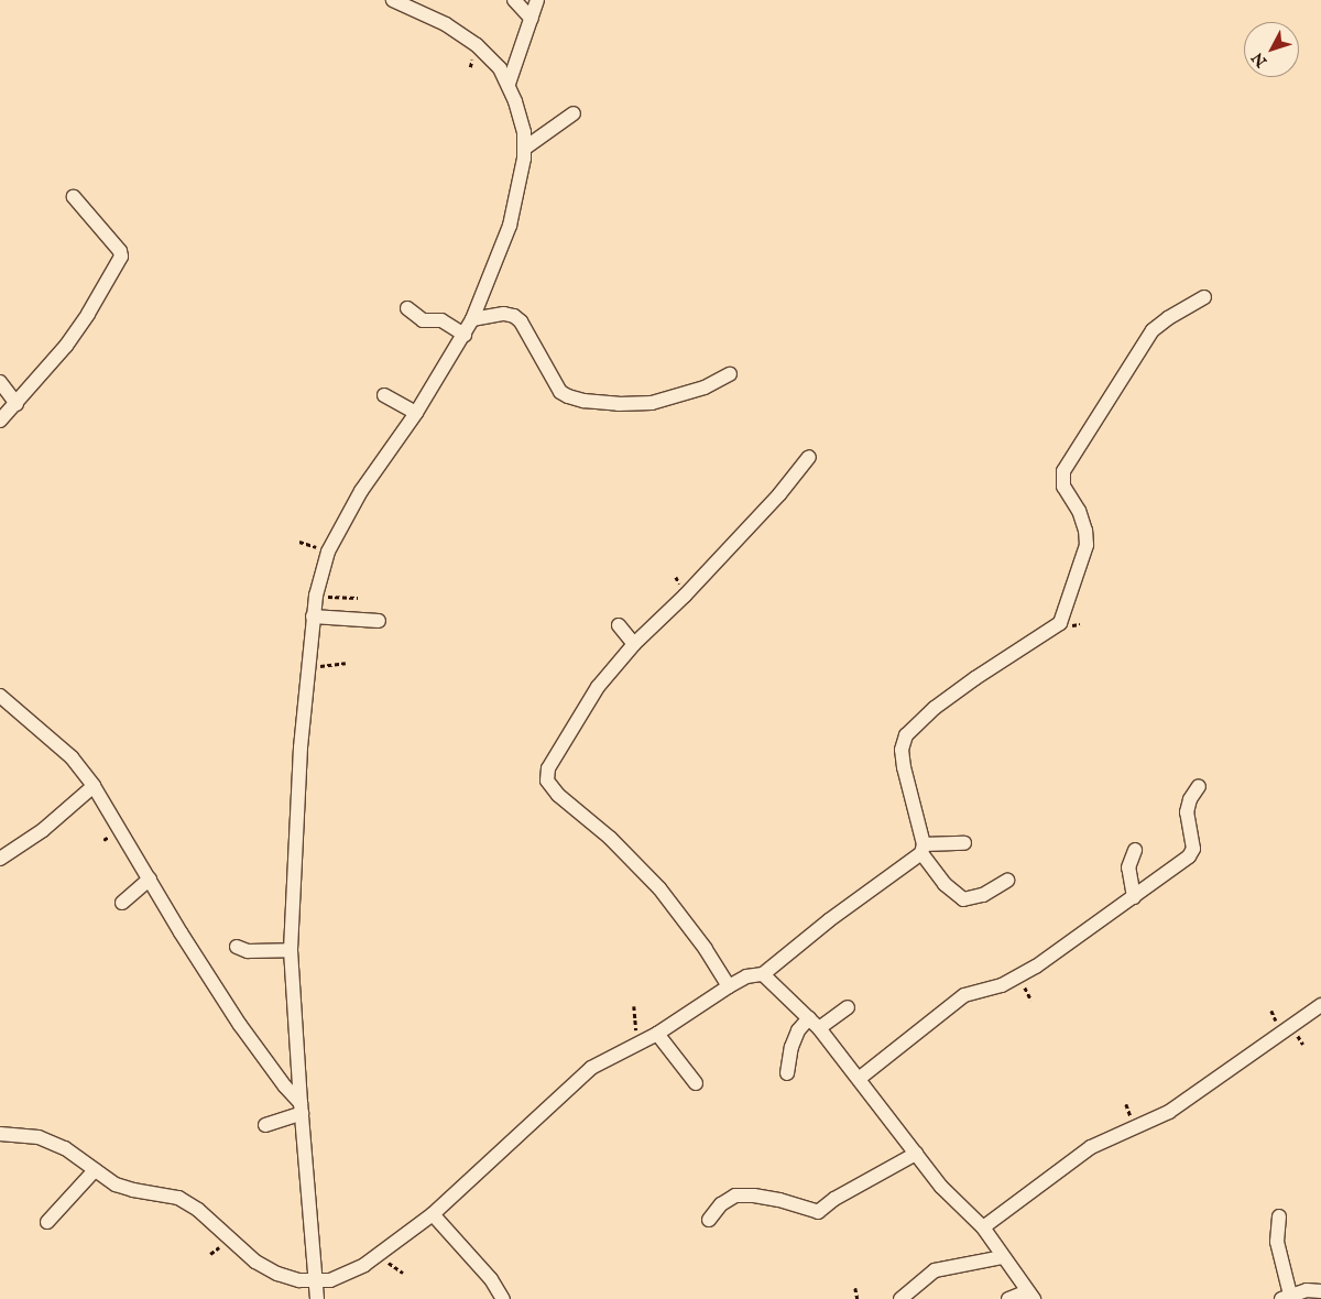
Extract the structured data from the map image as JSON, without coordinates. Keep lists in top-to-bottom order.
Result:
{
  "north": "bottom left"
}
